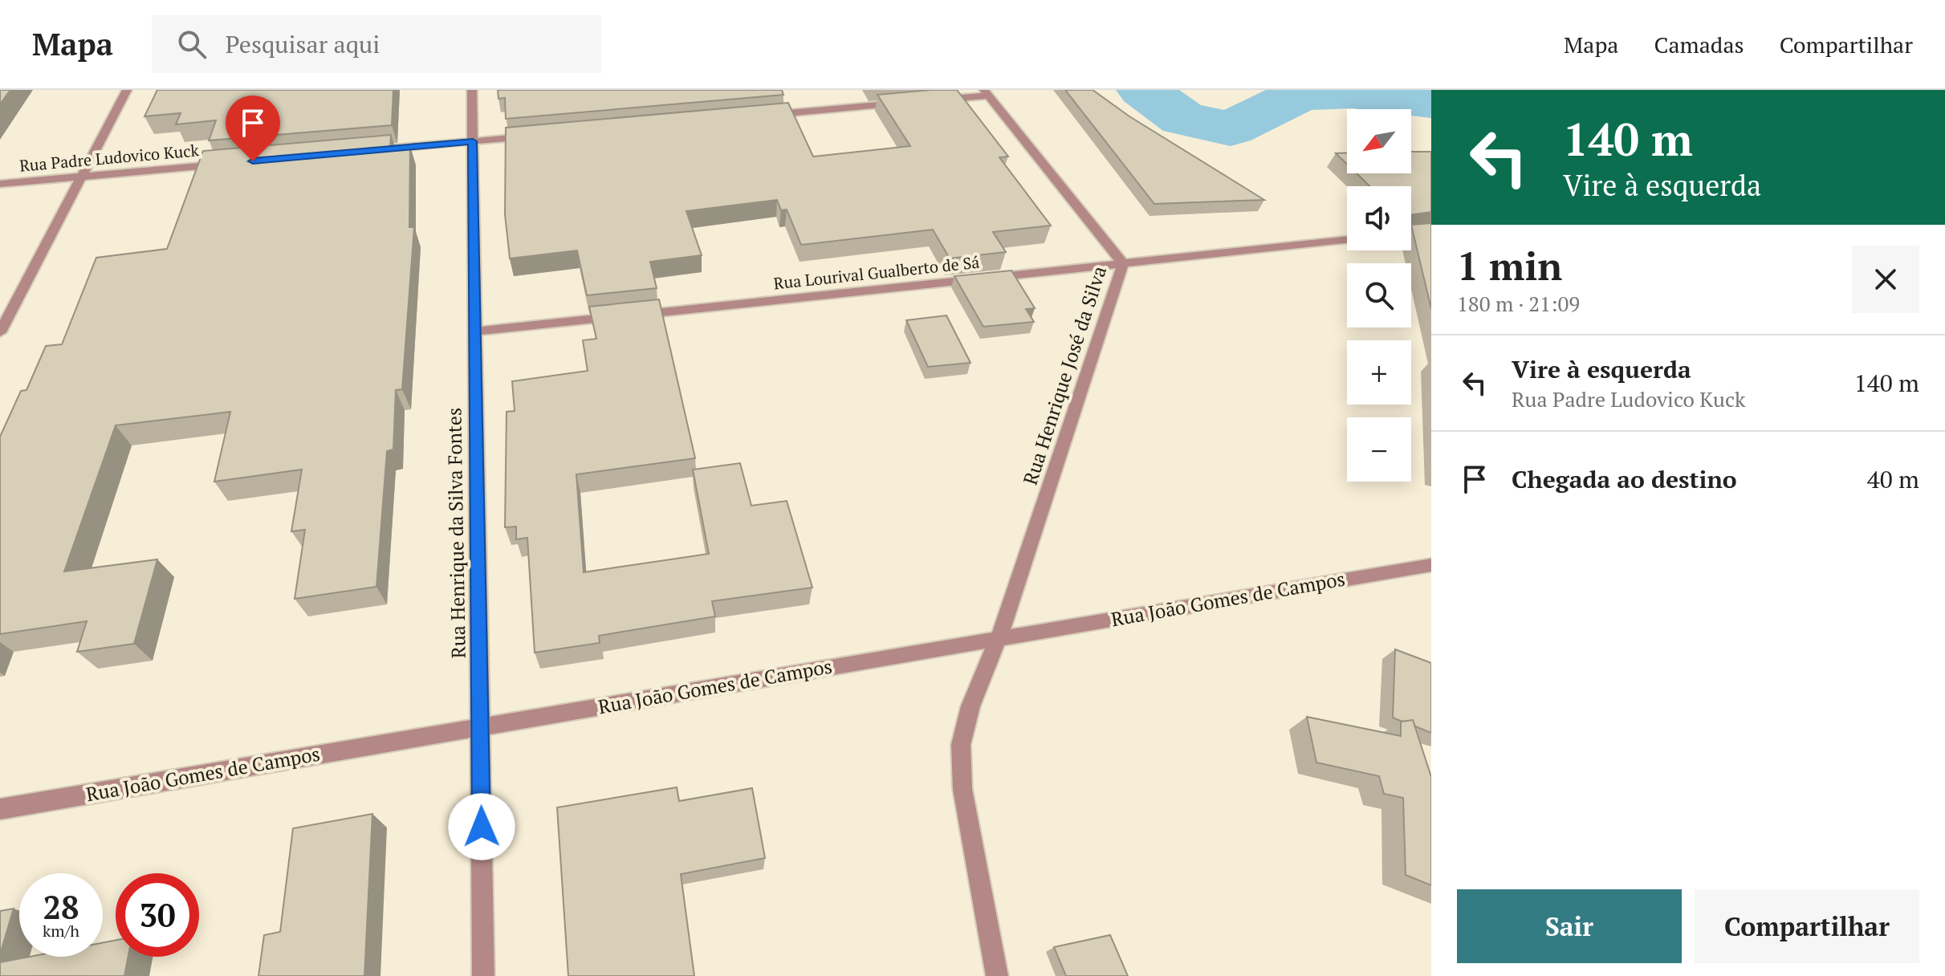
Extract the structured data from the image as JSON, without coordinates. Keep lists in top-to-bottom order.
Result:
{
  "streets": {
    "street": [
      "Rua Padre Ludovico Kuck",
      "Rua Lourival Gualberto de Sá",
      "Rua Henrique José da Silva",
      "Rua Henrique da Silva Fontes",
      "Rua João Gomes de Campos"
    ]
  },
  "crossings": [
    ["Rua Lourival Gualberto de Sá", "Rua Henrique José da Silva"],
    ["Rua Lourival Gualberto de Sá", "Rua Henrique da Silva Fontes"],
    ["Rua Henrique José da Silva", "Rua João Gomes de Campos"],
    ["Rua Henrique da Silva Fontes", "Rua João Gomes de Campos"]
  ],
  "north": "bottom left",
  "page": {
    "header": "Mapa",
    "search": "Pesquisar aqui",
    "nav": ["Mapa", "Camadas", "Compartilhar"],
    "turn": ["140 m", "Vire à esquerda"],
    "map_buttons": ["+", "−"],
    "heading": ["1 min", "180 m · 21:09"],
    "list": [
      {
        "name": "Vire à esquerda",
        "note": "Rua Padre Ludovico Kuck",
        "value": "140 m"
      },
      {
        "name": "Chegada ao destino",
        "value": "40 m"
      }
    ],
    "speed": "28 km/h",
    "limit": "30",
    "buttons": ["Sair", "Compartilhar"]
  }
}
